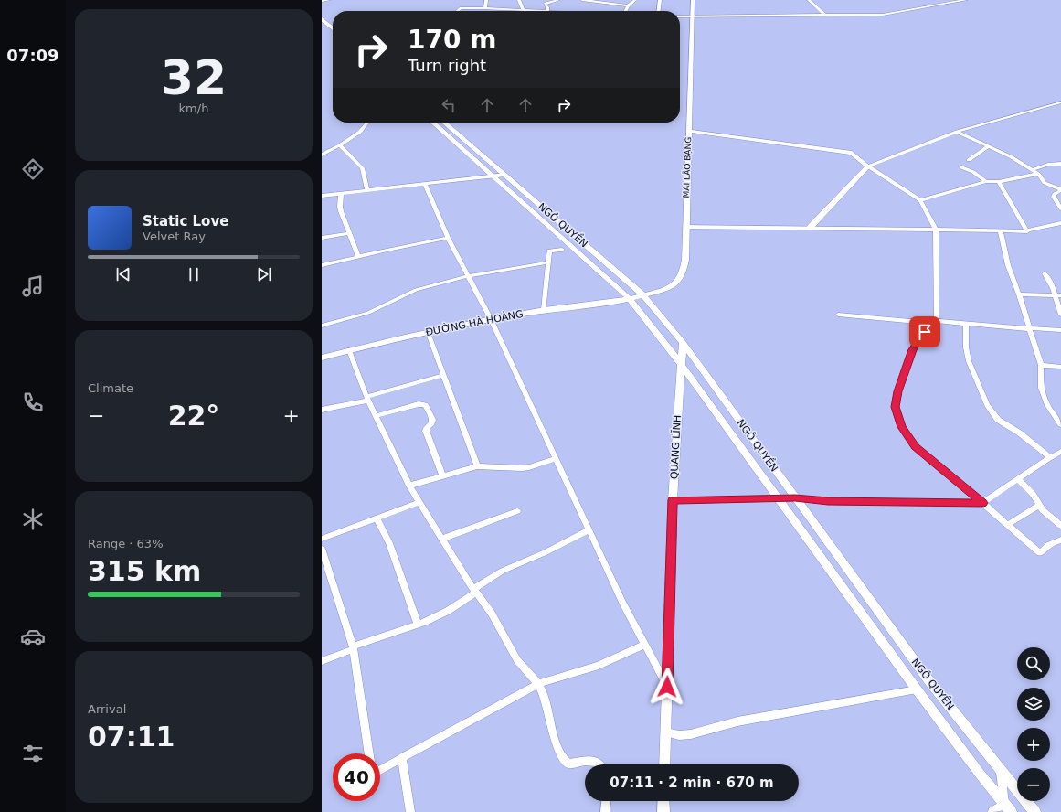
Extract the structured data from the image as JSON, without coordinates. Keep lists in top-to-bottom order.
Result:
{
  "streets": {
    "main road": [
      "MAI LÃO BẠNG",
      "NGÔ QUYỀN",
      "ĐƯỜNG HÀ HOÀNG",
      "QUANG LĨNH"
    ]
  },
  "crossings": [
    ["MAI LÃO BẠNG", "NGÔ QUYỀN"],
    ["MAI LÃO BẠNG", "ĐƯỜNG HÀ HOÀNG"],
    ["NGÔ QUYỀN", "ĐƯỜNG HÀ HOÀNG"],
    ["NGÔ QUYỀN", "QUANG LĨNH"]
  ],
  "page": {
    "tabs": "07:09",
    "tile": [
      ["32", "km/h"],
      "Climate",
      ["Range · 63%", "315 km"],
      ["Arrival", "07:11"]
    ],
    "turn": ["170 m", "Turn right"],
    "song": ["Static Love", "Velvet Ray"],
    "heat": ["−", "22°", "+"],
    "map_buttons": ["+", "−"],
    "limit": "40",
    "trip": "07:11 · 2 min · 670 m"
  }
}
